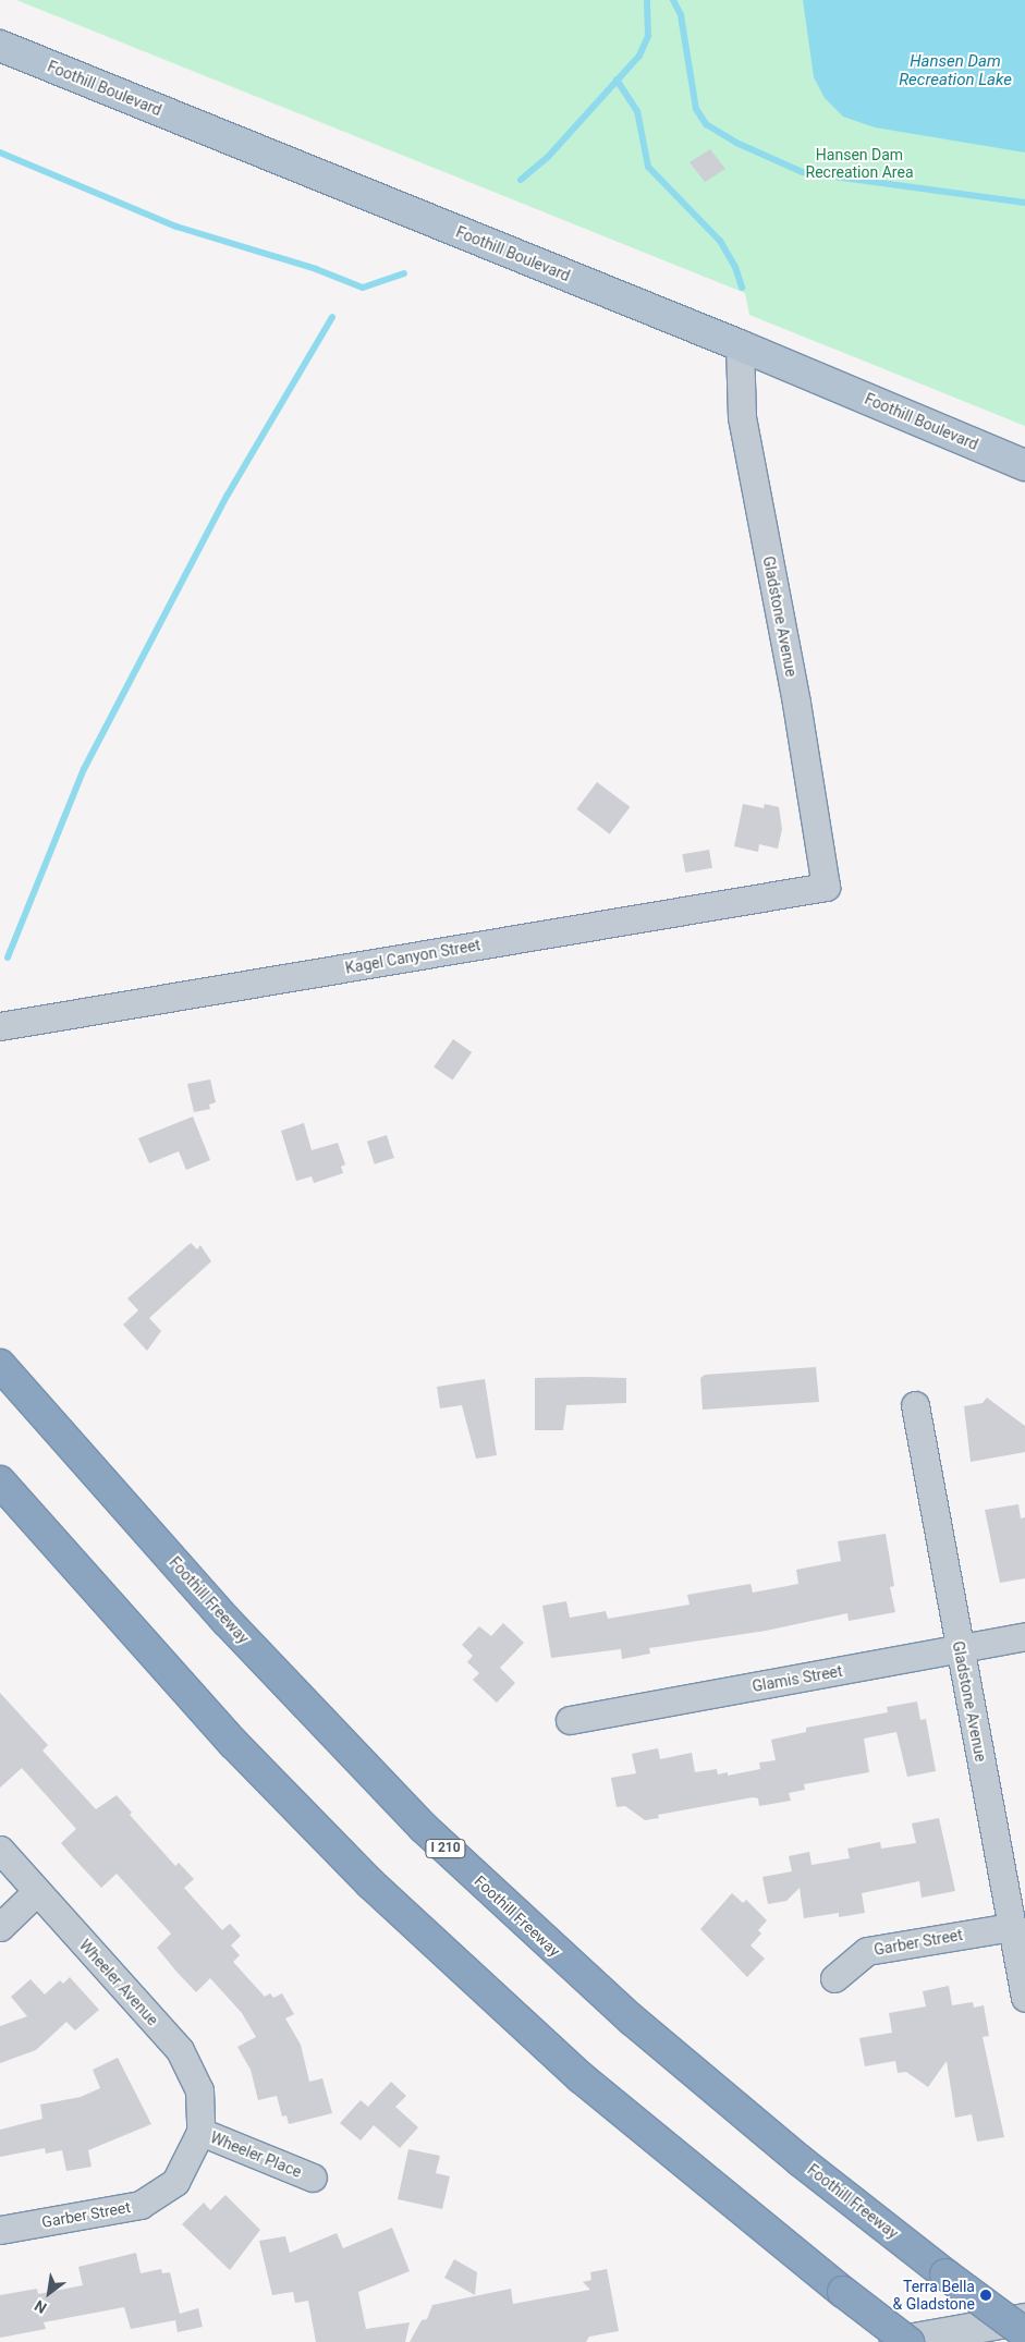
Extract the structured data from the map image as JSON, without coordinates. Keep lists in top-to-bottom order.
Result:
{
  "streets": {
    "highway": ["Foothill Freeway", "I 210"],
    "main road": ["Foothill Boulevard"],
    "street": [
      "Gladstone Avenue",
      "Kagel Canyon Street",
      "Glamis Street",
      "Garber Street",
      "Wheeler Avenue",
      "Wheeler Place"
    ]
  },
  "crossings": [
    ["Foothill Boulevard", "Gladstone Avenue"],
    ["Gladstone Avenue", "Kagel Canyon Street"],
    ["Gladstone Avenue", "Glamis Street"],
    ["Gladstone Avenue", "Garber Street"],
    ["Garber Street", "Wheeler Avenue"],
    ["Garber Street", "Wheeler Place"],
    ["Wheeler Avenue", "Wheeler Place"]
  ],
  "water": ["Hansen Dam Recreation Lake"],
  "parks": ["Hansen Dam Recreation Area"],
  "places": ["Terra Bella & Gladstone"],
  "north": "bottom left"
}
